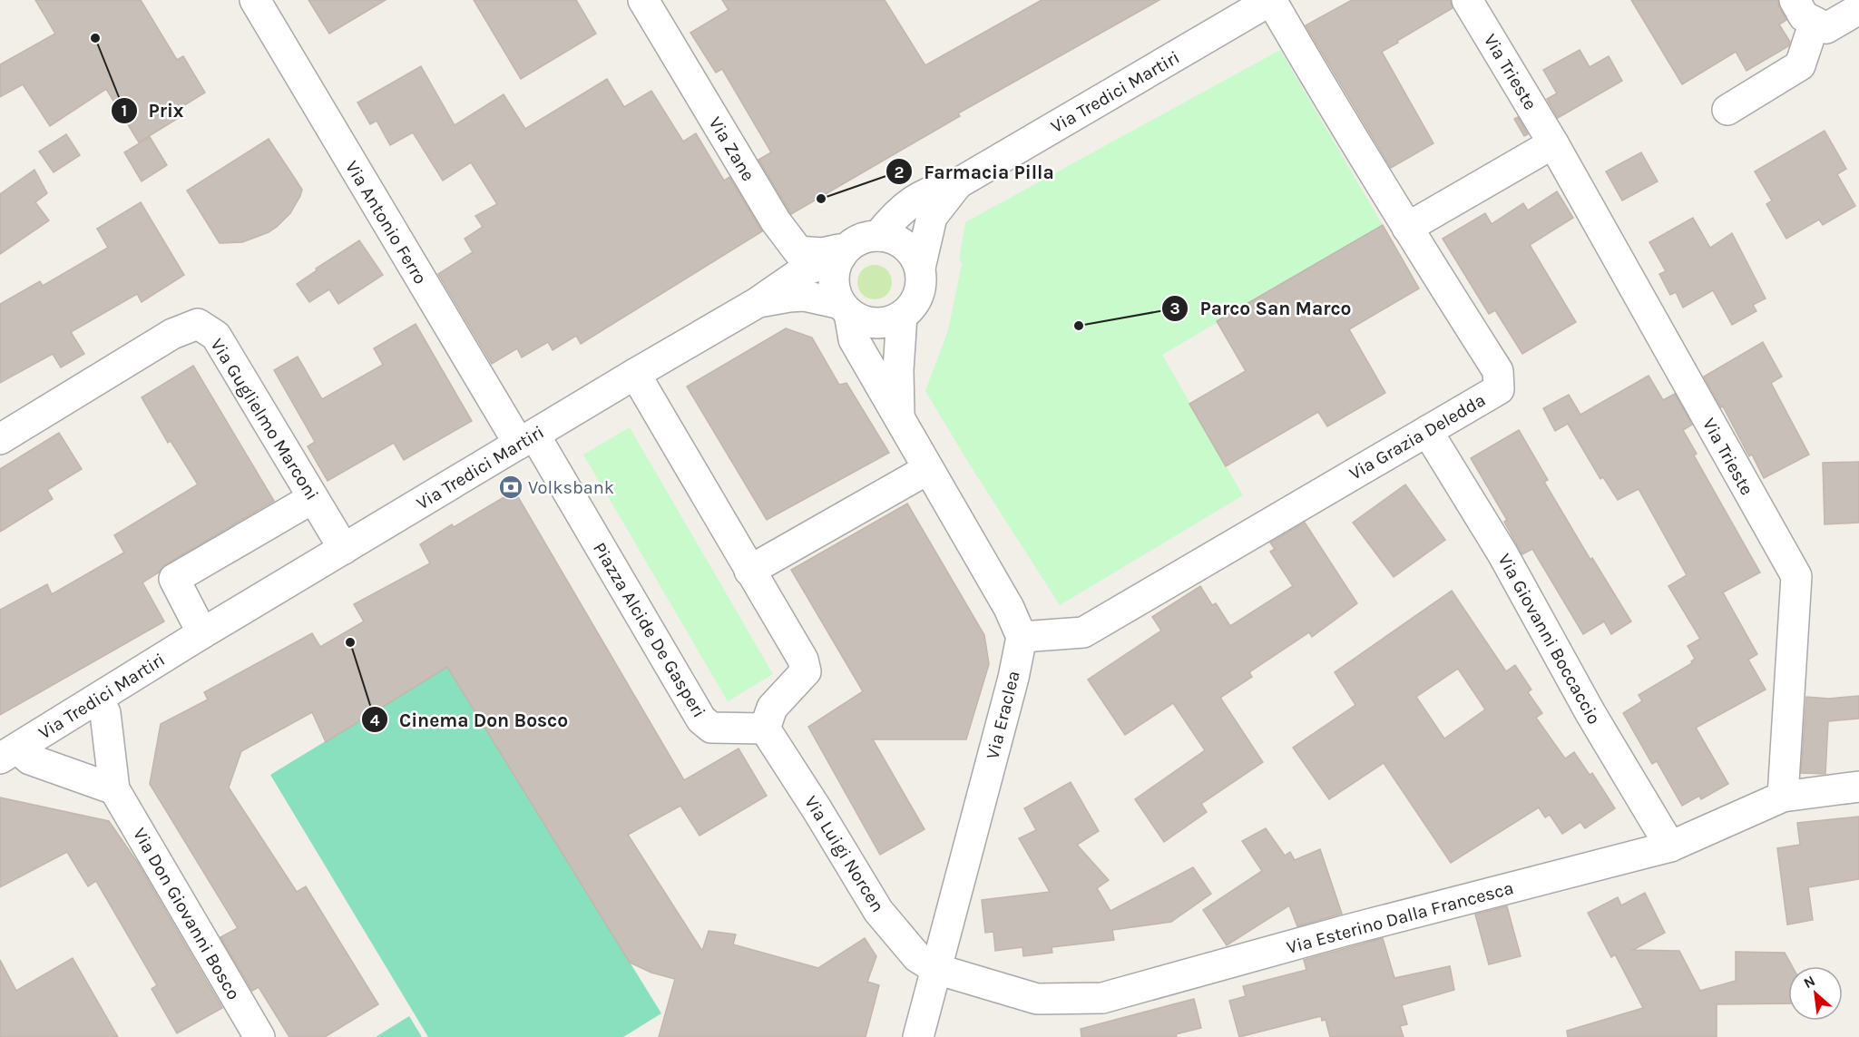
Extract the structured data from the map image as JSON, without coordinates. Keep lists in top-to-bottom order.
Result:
{
  "streets": {
    "street": [
      "Via Trieste",
      "Via Tredici Martiri",
      "Via Zane",
      "Via Antonio Ferro",
      "Via Guglielmo Marconi",
      "Via Grazia Deledda",
      "Piazza Alcide De Gasperi",
      "Via Giovanni Boccaccio",
      "Via Eraclea",
      "Via Luigi Norcen",
      "Via Don Giovanni Bosco",
      "Via Esterino Dalla Francesca"
    ]
  },
  "crossings": [
    ["Via Trieste", "Via Esterino Dalla Francesca"],
    ["Via Tredici Martiri", "Via Zane"],
    ["Via Tredici Martiri", "Via Antonio Ferro"],
    ["Via Tredici Martiri", "Via Guglielmo Marconi"],
    ["Via Tredici Martiri", "Via Grazia Deledda"],
    ["Via Tredici Martiri", "Piazza Alcide De Gasperi"],
    ["Via Tredici Martiri", "Via Don Giovanni Bosco"],
    ["Via Antonio Ferro", "Piazza Alcide De Gasperi"],
    ["Via Grazia Deledda", "Via Giovanni Boccaccio"],
    ["Via Grazia Deledda", "Via Eraclea"],
    ["Piazza Alcide De Gasperi", "Via Luigi Norcen"],
    ["Via Giovanni Boccaccio", "Via Esterino Dalla Francesca"],
    ["Via Eraclea", "Via Luigi Norcen"],
    ["Via Eraclea", "Via Esterino Dalla Francesca"],
    ["Via Luigi Norcen", "Via Esterino Dalla Francesca"]
  ],
  "places": {
    "other": [
      "Prix",
      "Farmacia Pilla",
      "Parco San Marco",
      "Cinema Don Bosco"
    ],
    "bank": ["Volksbank"]
  },
  "north": "top left"
}
